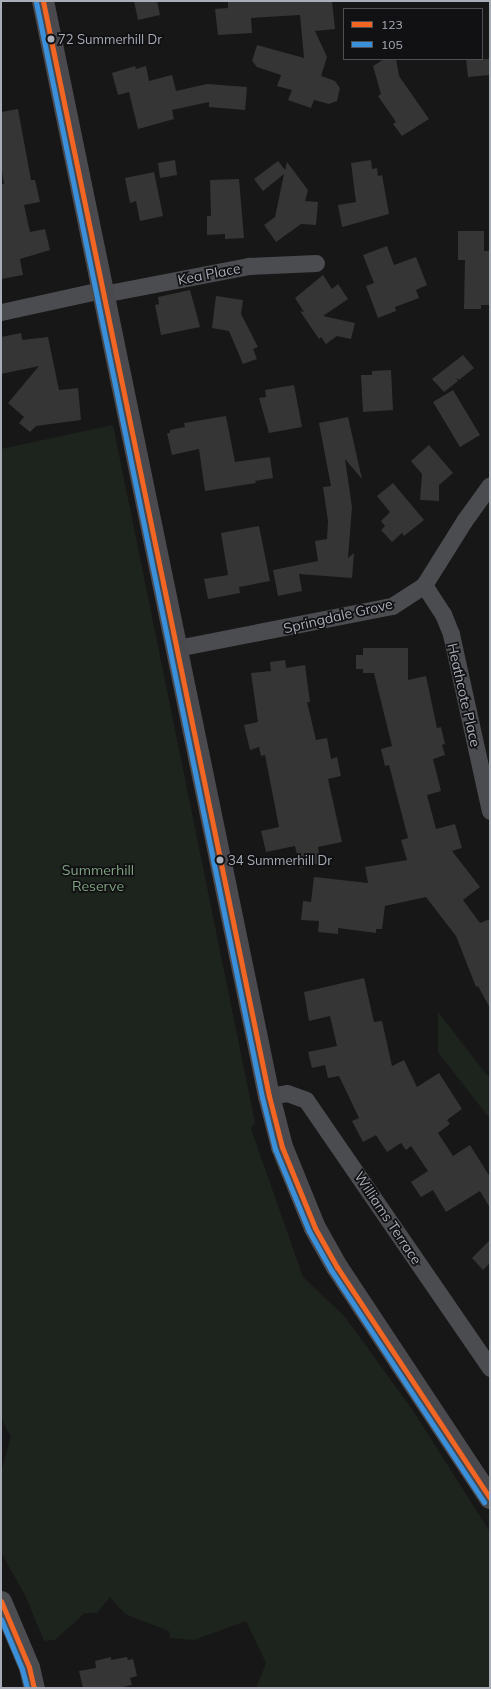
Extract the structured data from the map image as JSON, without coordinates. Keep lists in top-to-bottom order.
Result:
{
  "streets": {
    "street": [
      "Kea Place",
      "Springdale Grove",
      "Heathcote Place",
      "Williams Terrace"
    ]
  },
  "crossings": [
    ["Springdale Grove", "Heathcote Place"]
  ],
  "parks": ["Summerhill Reserve"],
  "places": ["72 Summerhill Dr", "34 Summerhill Dr"],
  "lines": ["transit line 123", "transit line 105"],
  "legend": ["123", "105"]
}
